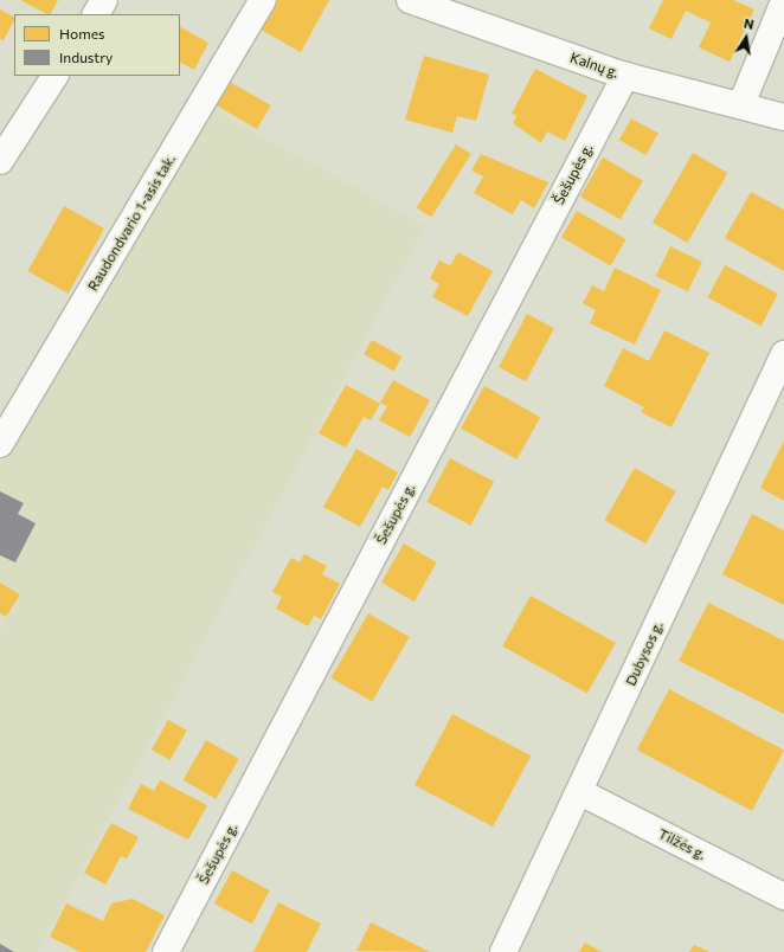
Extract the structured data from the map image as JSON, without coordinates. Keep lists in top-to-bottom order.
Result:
{
  "streets": {
    "street": [
      "Kalnų g.",
      "Šešupės g.",
      "Raudondvario 1-asis tak.",
      "Dubysos g.",
      "Tilžės g."
    ]
  },
  "crossings": [
    ["Kalnų g.", "Šešupės g."],
    ["Dubysos g.", "Tilžės g."]
  ],
  "legend": ["Homes", "Industry"],
  "north": "top"
}
